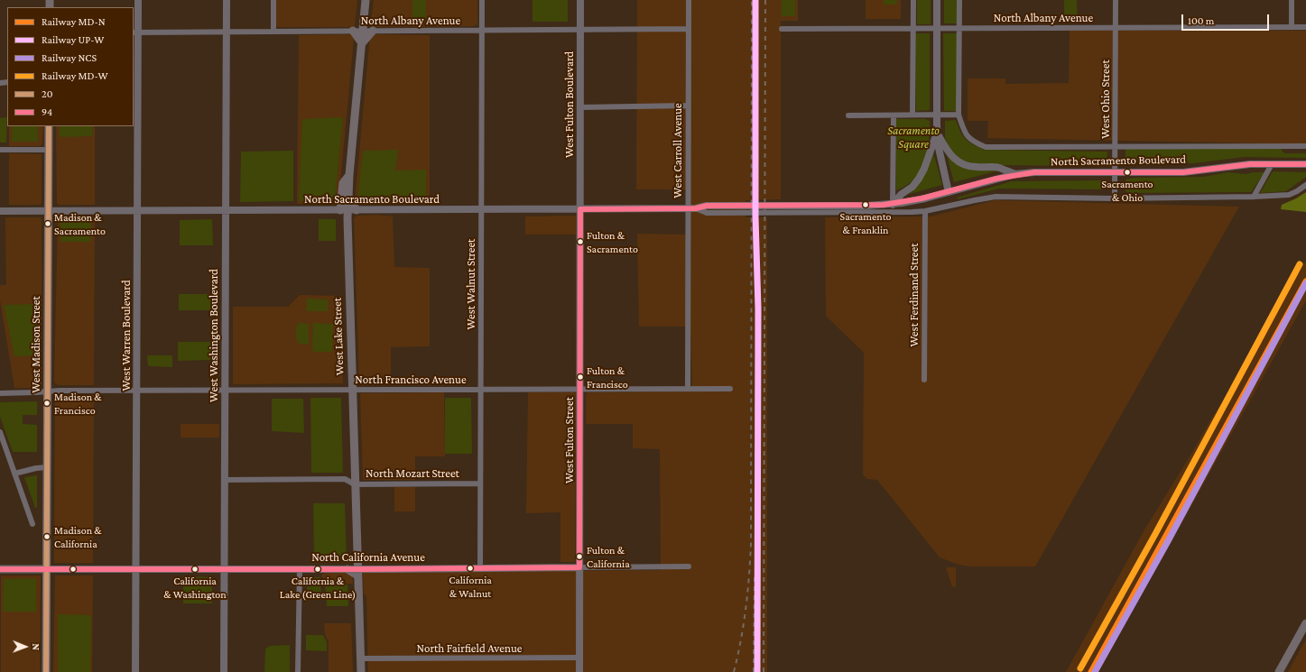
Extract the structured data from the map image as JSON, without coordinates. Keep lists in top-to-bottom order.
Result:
{
  "streets": {
    "main road": ["West Lake Street", "West Madison Street"],
    "street": [
      "North Albany Avenue",
      "West Ohio Street",
      "West Fulton Boulevard",
      "West Carroll Avenue",
      "North Sacramento Boulevard",
      "West Walnut Street",
      "West Ferdinand Street",
      "West Warren Boulevard",
      "West Washington Boulevard",
      "North Francisco Avenue",
      "West Fulton Street",
      "North Mozart Street",
      "North California Avenue",
      "North Fairfield Avenue"
    ]
  },
  "crossings": [
    ["North Albany Avenue", "West Ohio Street"],
    ["North Albany Avenue", "West Fulton Boulevard"],
    ["North Albany Avenue", "West Carroll Avenue"],
    ["North Albany Avenue", "North Sacramento Boulevard"],
    ["North Albany Avenue", "West Walnut Street"],
    ["North Albany Avenue", "West Warren Boulevard"],
    ["North Albany Avenue", "West Washington Boulevard"],
    ["North Albany Avenue", "West Lake Street"],
    ["West Ohio Street", "North Sacramento Boulevard"],
    ["West Fulton Boulevard", "North Sacramento Boulevard"],
    ["West Fulton Boulevard", "West Fulton Street"],
    ["West Carroll Avenue", "North Sacramento Boulevard"],
    ["West Carroll Avenue", "North Francisco Avenue"],
    ["North Sacramento Boulevard", "West Walnut Street"],
    ["North Sacramento Boulevard", "West Ferdinand Street"],
    ["North Sacramento Boulevard", "West Warren Boulevard"],
    ["North Sacramento Boulevard", "West Washington Boulevard"],
    ["North Sacramento Boulevard", "West Lake Street"],
    ["North Sacramento Boulevard", "West Madison Street"],
    ["North Sacramento Boulevard", "West Fulton Street"],
    ["West Walnut Street", "North Francisco Avenue"],
    ["West Walnut Street", "North Mozart Street"],
    ["West Walnut Street", "North California Avenue"],
    ["West Warren Boulevard", "North Francisco Avenue"],
    ["West Warren Boulevard", "North California Avenue"],
    ["West Washington Boulevard", "North Francisco Avenue"],
    ["West Washington Boulevard", "North California Avenue"],
    ["West Lake Street", "North Francisco Avenue"],
    ["West Lake Street", "North Mozart Street"],
    ["West Lake Street", "North California Avenue"],
    ["West Lake Street", "North Fairfield Avenue"],
    ["West Madison Street", "North Francisco Avenue"],
    ["West Madison Street", "North California Avenue"],
    ["North Francisco Avenue", "West Fulton Street"],
    ["West Fulton Street", "North California Avenue"],
    ["West Fulton Street", "North Fairfield Avenue"]
  ],
  "parks": ["Sacramento Square"],
  "places": [
    "Sacramento & Ohio",
    "Sacramento & Franklin",
    "Madison & Sacramento",
    "Fulton & Sacramento",
    "Fulton & Francisco",
    "Madison & Francisco",
    "Madison & California",
    "Fulton & California",
    "California & Walnut",
    "California & Washington",
    "California & Lake (Green Line)"
  ],
  "lines": [
    "rail line UP-W",
    "transit line 20",
    "transit line 94",
    "rail line MD-W",
    "rail line MD-N",
    "rail line NCS"
  ],
  "legend": [
    "Railway MD-N",
    "Railway UP-W",
    "Railway NCS",
    "Railway MD-W",
    "20",
    "94"
  ],
  "scale_bar": "100 m",
  "north": "right"
}
